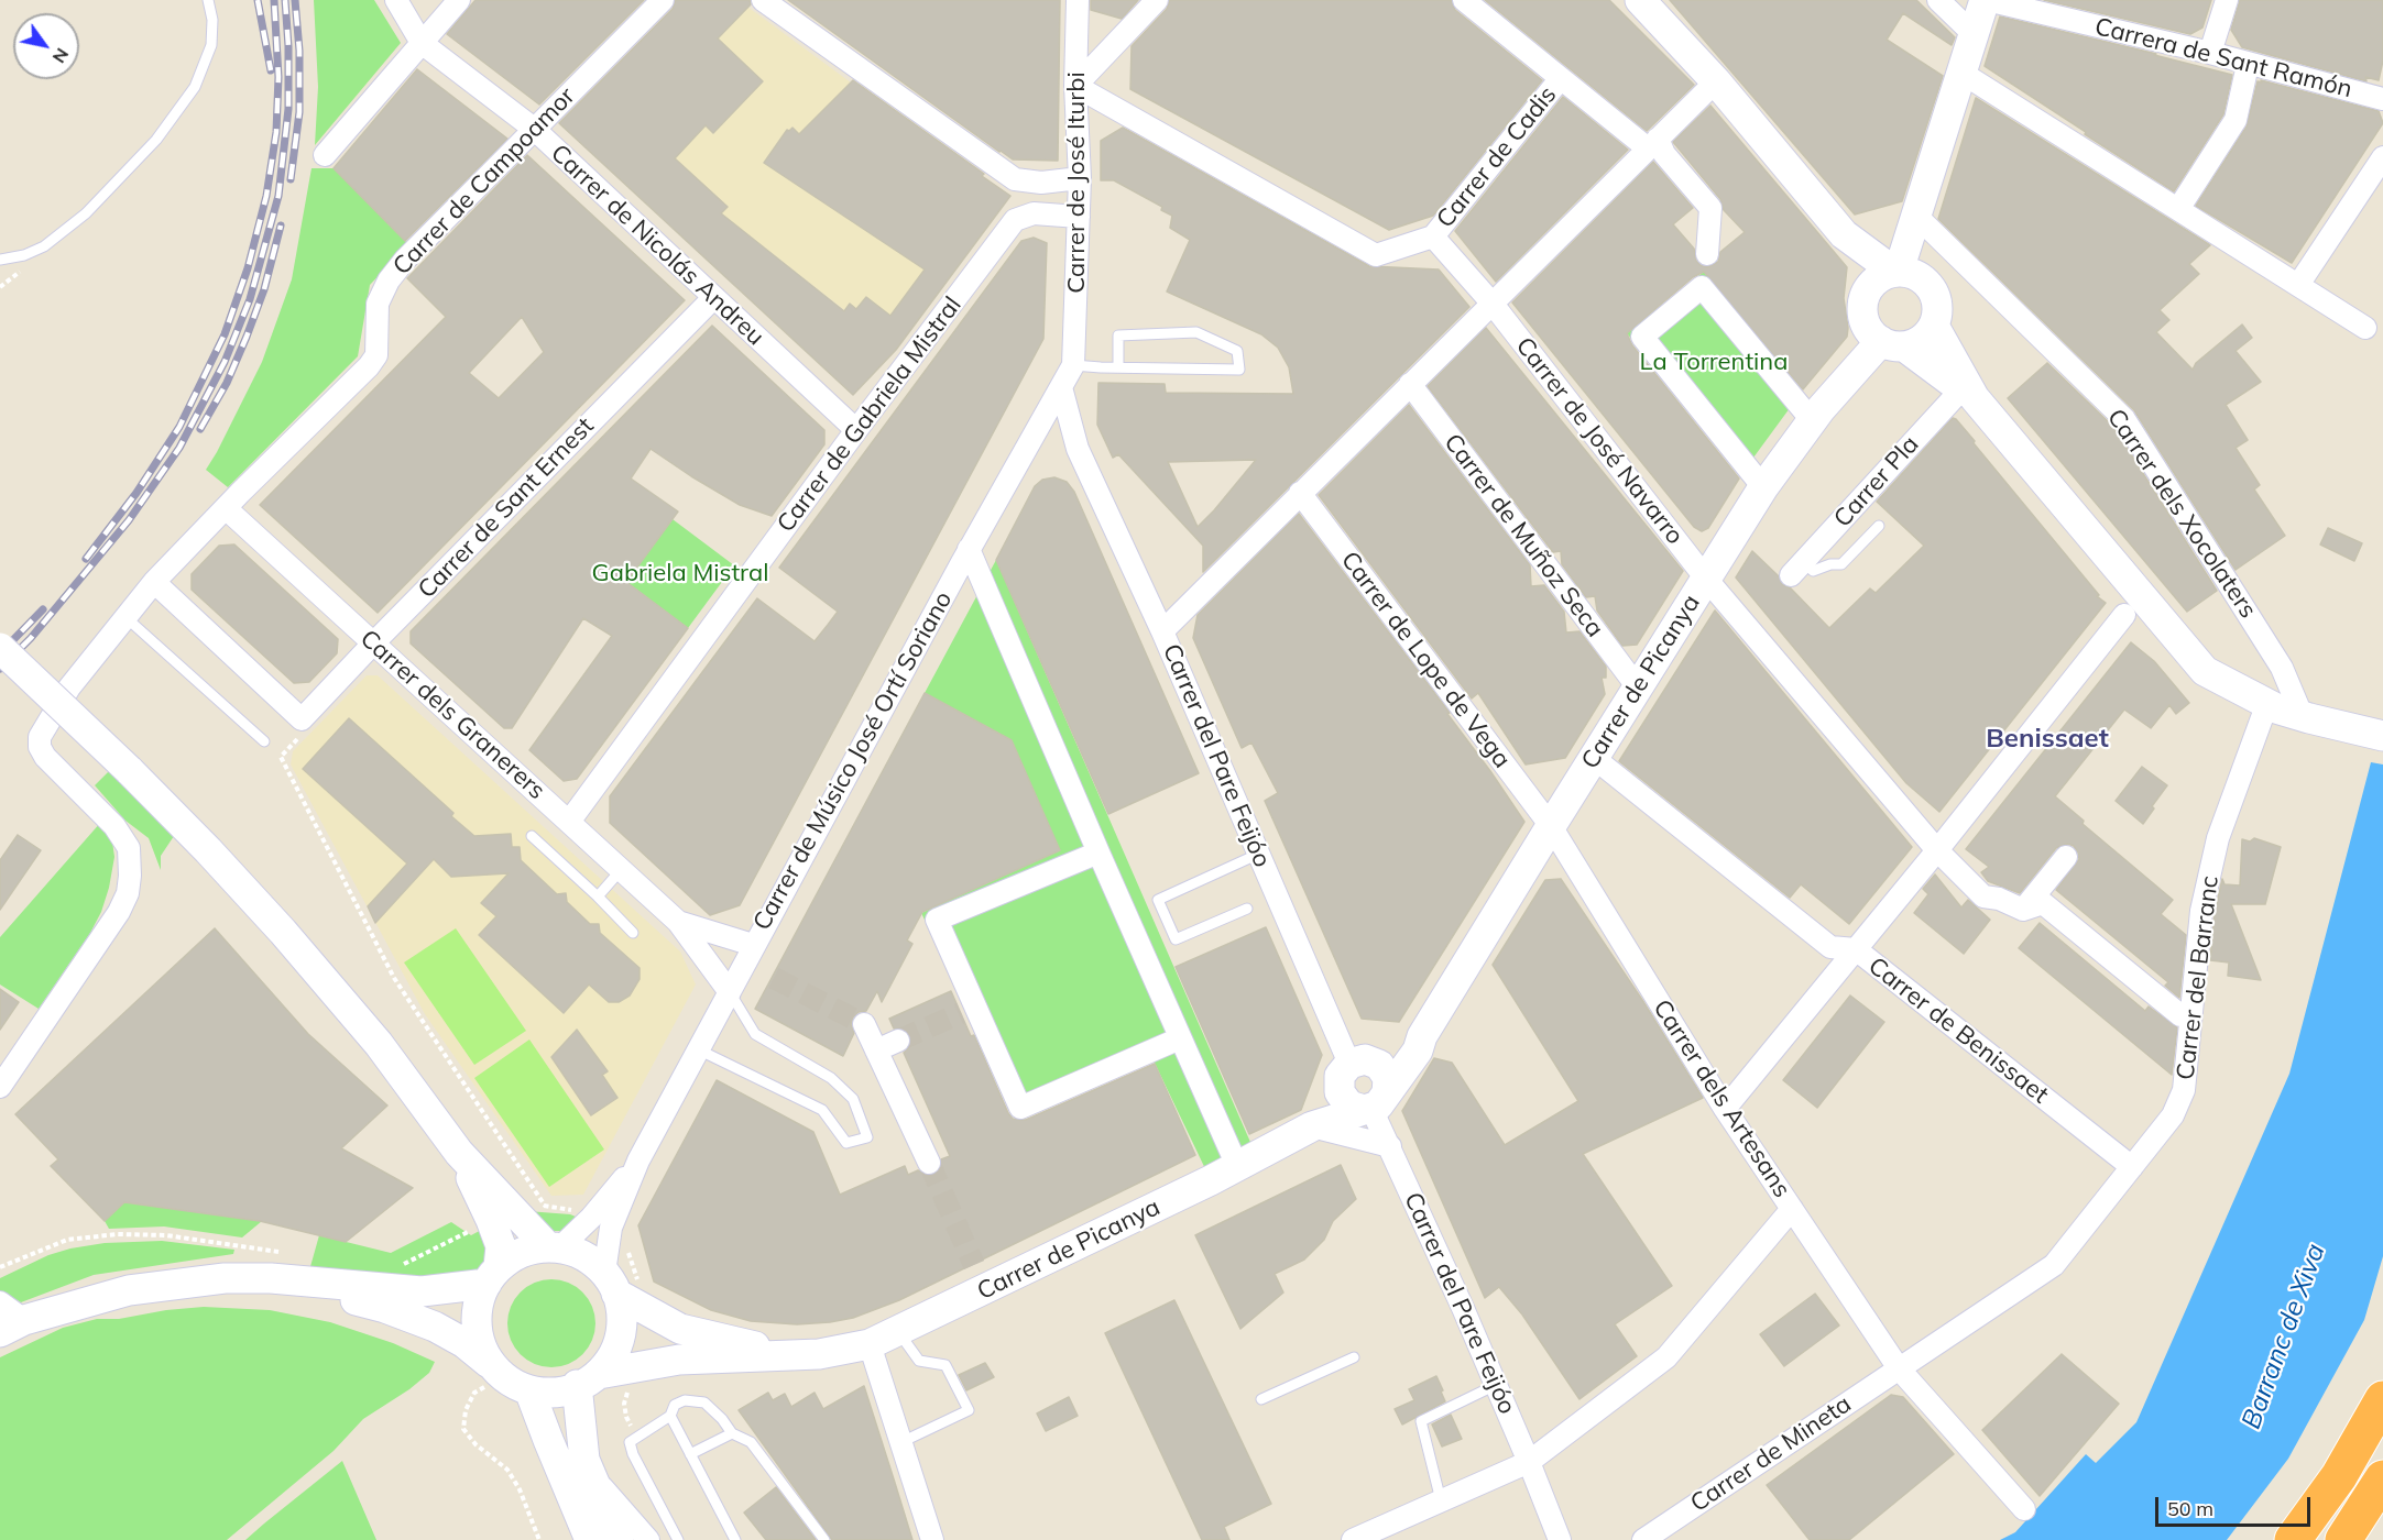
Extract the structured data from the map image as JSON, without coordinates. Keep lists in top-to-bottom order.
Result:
{
  "streets": {
    "street": [
      "Carrera de Sant Ramón",
      "Carrer de Cadis",
      "Carrer de Campoamor",
      "Carrer de José Iturbi",
      "Carrer de Nicolás Andreu",
      "Carrer de Gabriela Mistral",
      "Carrer de José Navarro",
      "Carrer Pla",
      "Carrer de Sant Ernest",
      "Carrer dels Xocolaters",
      "Carrer de Muñoz Seca",
      "Carrer de Lope de Vega",
      "Carrer de Picanya",
      "Carrer dels Granerers",
      "Carrer del Pare Feijóo",
      "Carrer de Músico José Ortí Soriano",
      "Carrer del Barranc",
      "Carrer de Benissaet",
      "Carrer dels Artesans",
      "Carrer de Mineta"
    ]
  },
  "crossings": [
    ["Carrer de Cadis", "Carrer de José Navarro"],
    ["Carrer de Campoamor", "Carrer de Nicolás Andreu"],
    ["Carrer de Campoamor", "Carrer dels Granerers"],
    ["Carrer de José Iturbi", "Carrer de Gabriela Mistral"],
    ["Carrer de José Iturbi", "Carrer de Músico José Ortí Soriano"],
    ["Carrer de Nicolás Andreu", "Carrer de Gabriela Mistral"],
    ["Carrer de Nicolás Andreu", "Carrer de Sant Ernest"],
    ["Carrer de Gabriela Mistral", "Carrer dels Granerers"],
    ["Carrer de José Navarro", "Carrer de Picanya"],
    ["Carrer de Sant Ernest", "Carrer dels Granerers"],
    ["Carrer dels Xocolaters", "Carrer del Barranc"],
    ["Carrer de Muñoz Seca", "Carrer de Picanya"],
    ["Carrer de Lope de Vega", "Carrer de Picanya"],
    ["Carrer de Lope de Vega", "Carrer dels Artesans"],
    ["Carrer de Picanya", "Carrer del Pare Feijóo"],
    ["Carrer de Picanya", "Carrer de Músico José Ortí Soriano"],
    ["Carrer de Picanya", "Carrer de Benissaet"],
    ["Carrer de Picanya", "Carrer dels Artesans"],
    ["Carrer dels Granerers", "Carrer de Músico José Ortí Soriano"],
    ["Carrer del Pare Feijóo", "Carrer de Músico José Ortí Soriano"],
    ["Carrer del Barranc", "Carrer de Benissaet"],
    ["Carrer dels Artesans", "Carrer de Mineta"]
  ],
  "districts": ["Benissaet"],
  "water": ["Barranc de Xiva"],
  "parks": ["La Torrentina", "Gabriela Mistral"],
  "scale_bar": "50 m",
  "north": "bottom right"
}
